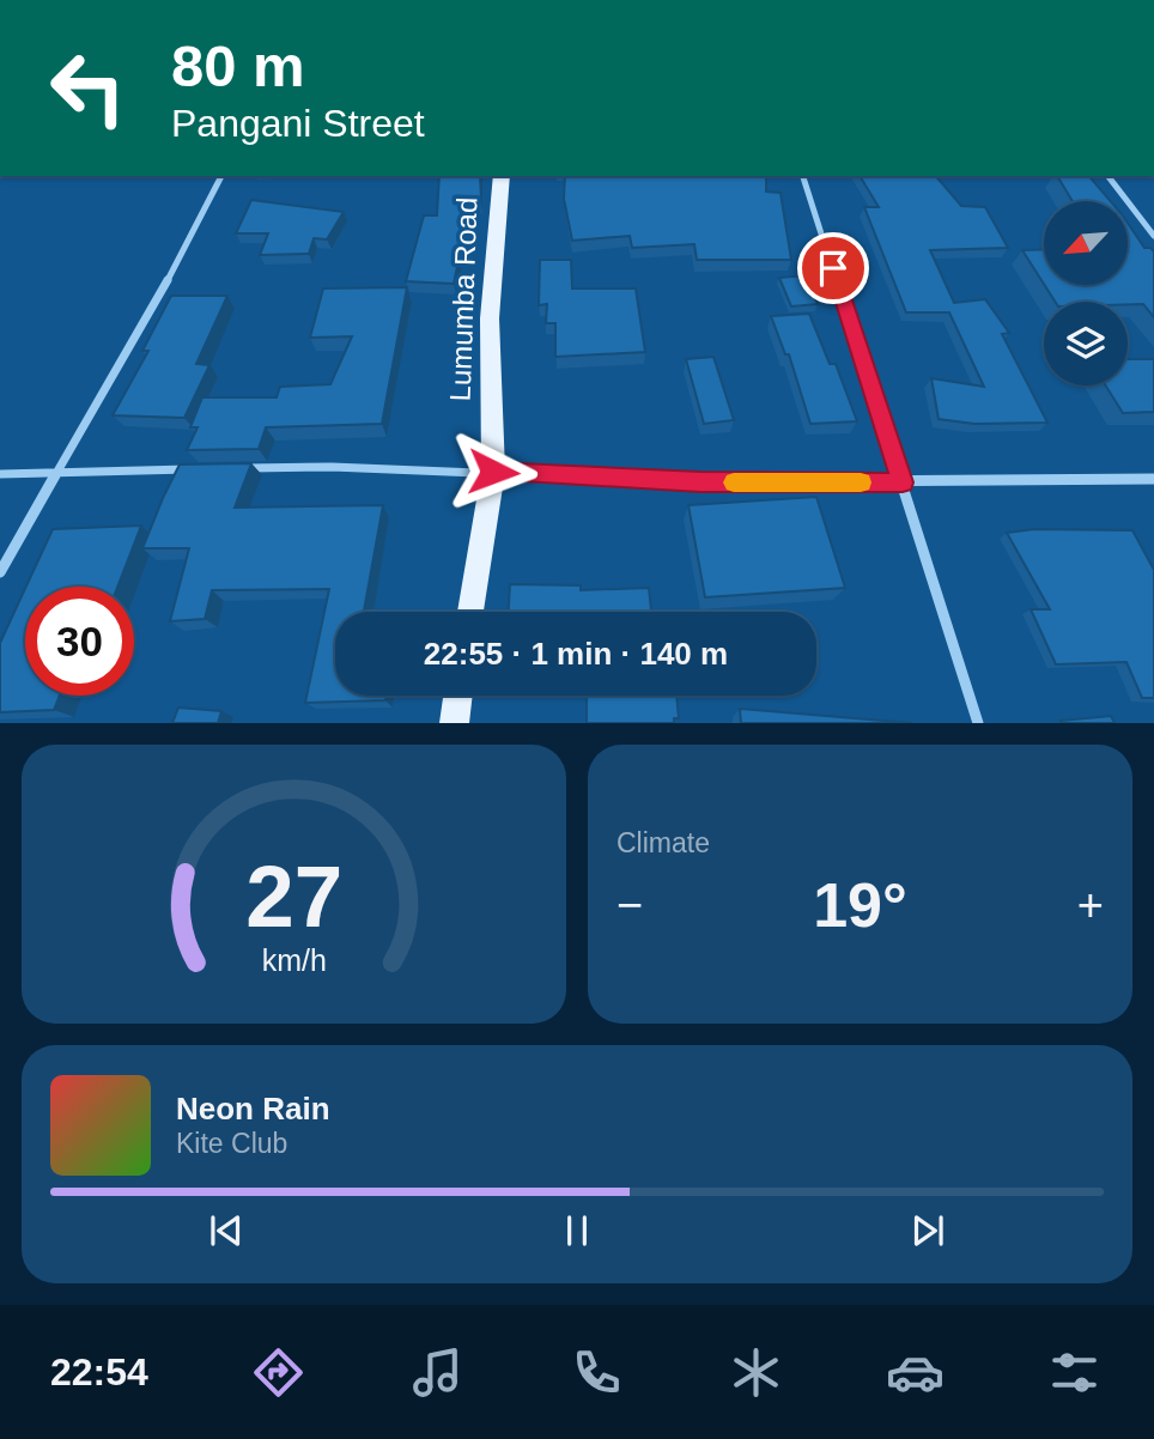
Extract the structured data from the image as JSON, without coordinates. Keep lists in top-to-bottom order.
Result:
{
  "streets": {
    "main road": ["Lumumba Road"]
  },
  "north": "bottom left",
  "page": {
    "turn": ["80 m", "Pangani Street"],
    "limit": "30",
    "trip": "22:55 · 1 min · 140 m",
    "tile": "Climate",
    "heat": ["−", "19°", "+"],
    "song": ["Neon Rain", "Kite Club"],
    "tabs": "22:54",
    "gauge": ["27", "km/h"]
  }
}
